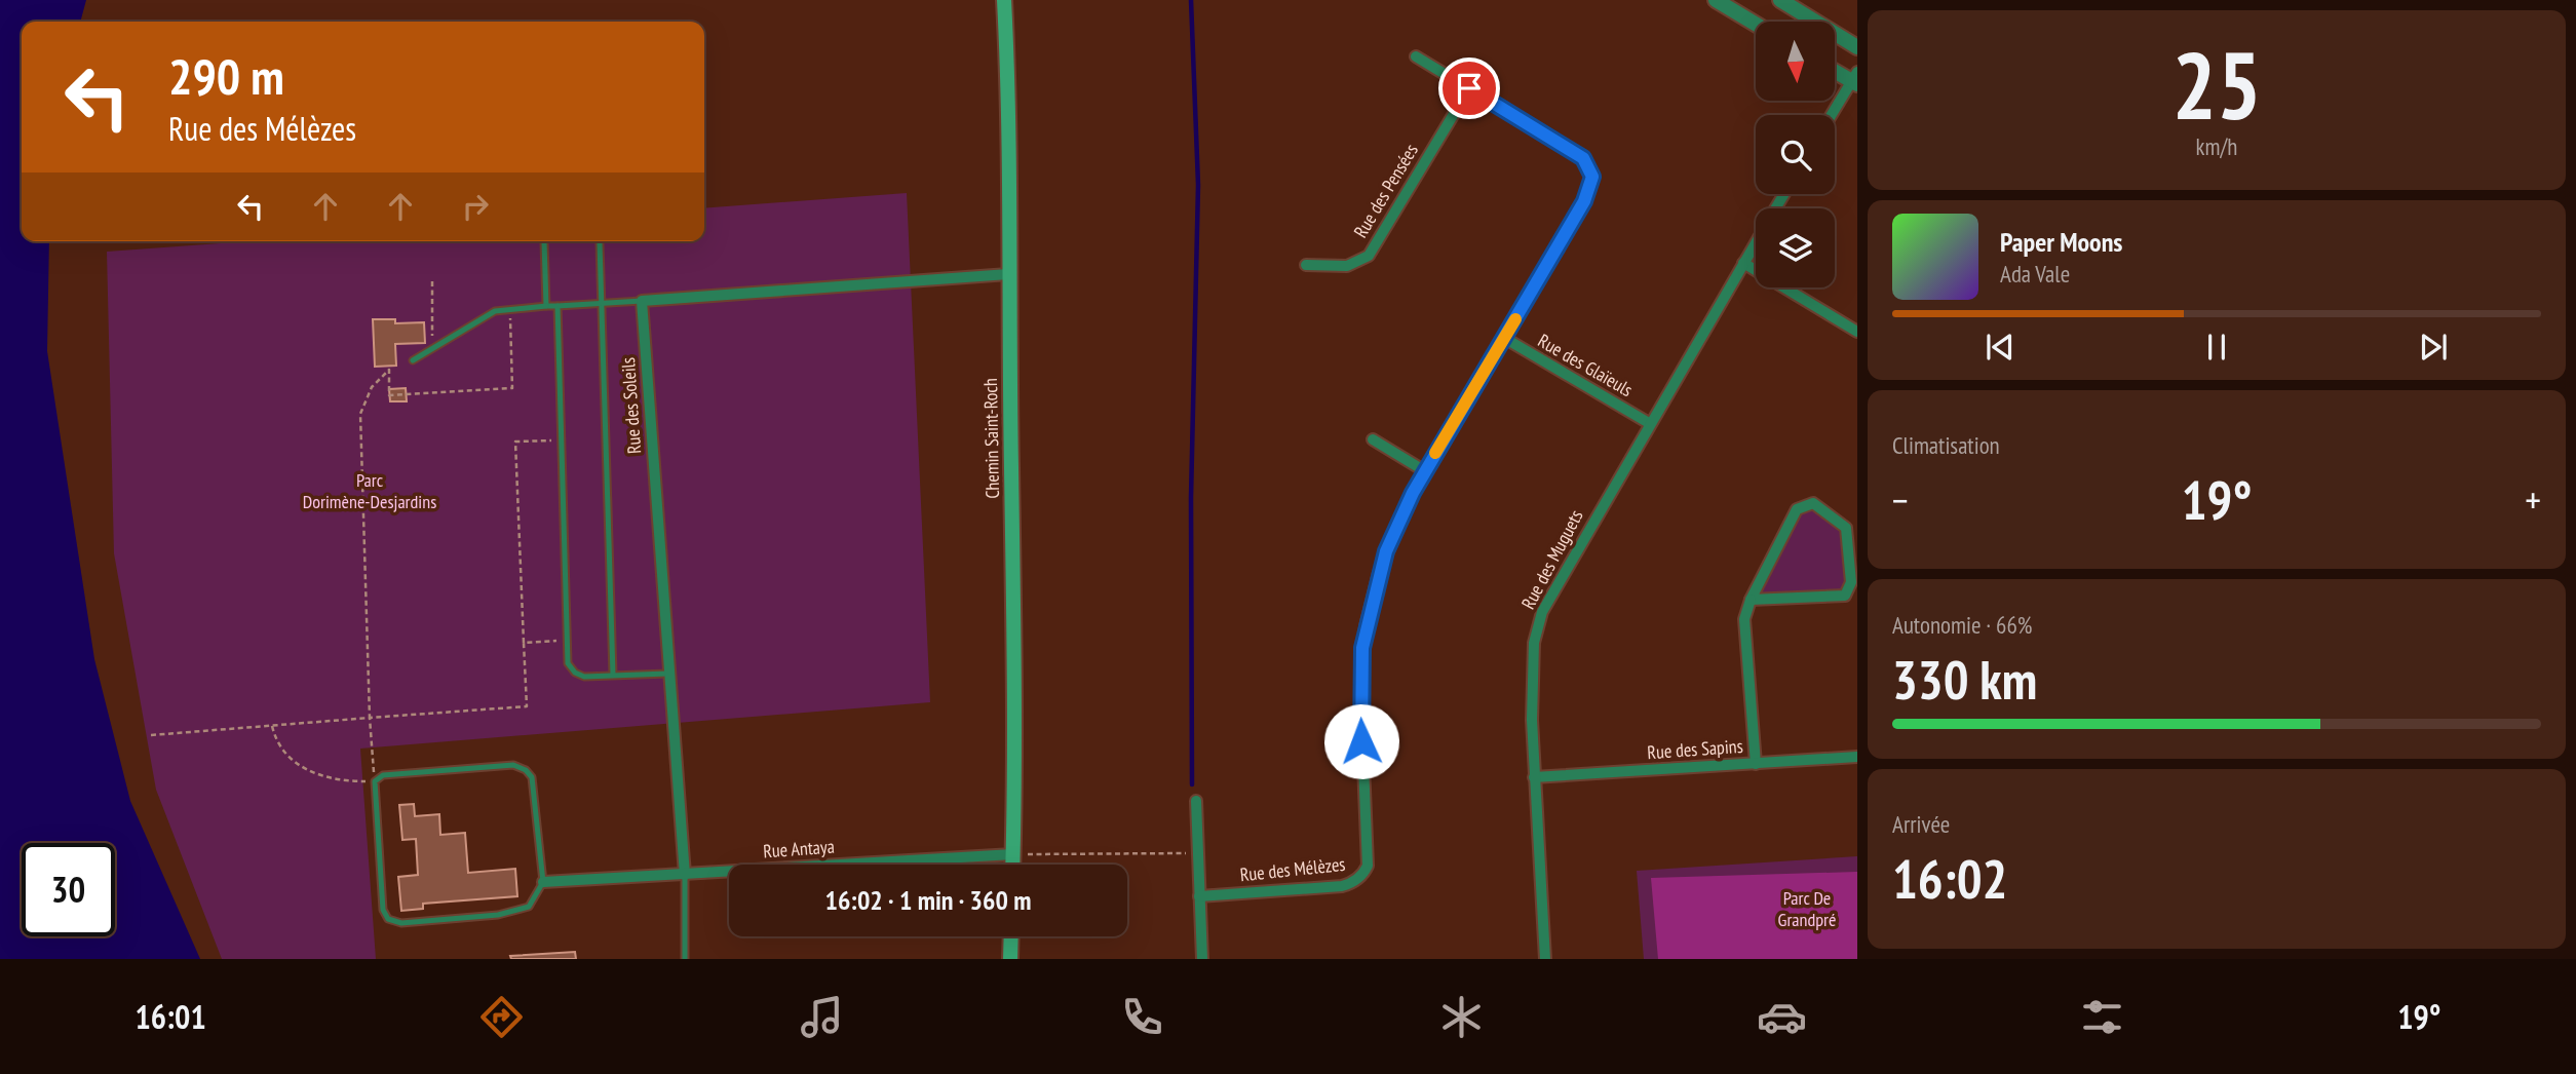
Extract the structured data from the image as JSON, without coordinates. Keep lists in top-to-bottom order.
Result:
{
  "streets": {
    "main road": ["Chemin Saint-Roch"],
    "street": [
      "Rue des Pensées",
      "Rue des Glaïeuls",
      "Rue des Soleils",
      "Rue des Muguets",
      "Rue des Sapins",
      "Rue Antaya",
      "Rue des Mélèzes"
    ]
  },
  "crossings": [
    ["Rue des Pensées", "Rue des Mélèzes"],
    ["Rue des Glaïeuls", "Rue des Muguets"],
    ["Rue des Glaïeuls", "Rue des Mélèzes"],
    ["Rue des Soleils", "Rue Antaya"],
    ["Chemin Saint-Roch", "Rue Antaya"],
    ["Rue des Muguets", "Rue des Sapins"]
  ],
  "parks": ["Parc Dorimène-Desjardins", "Parc De Grandpré"],
  "north": "bottom",
  "page": {
    "tile": [
      ["25", "km/h"],
      "Climatisation",
      ["Autonomie · 66%", "330 km"],
      ["Arrivée", "16:02"]
    ],
    "turn": ["290 m", "Rue des Mélèzes"],
    "song": ["Paper Moons", "Ada Vale"],
    "heat": ["−", "19°", "+"],
    "limit": "30",
    "trip": "16:02 · 1 min · 360 m",
    "tabs": ["16:01", "19°"]
  }
}
